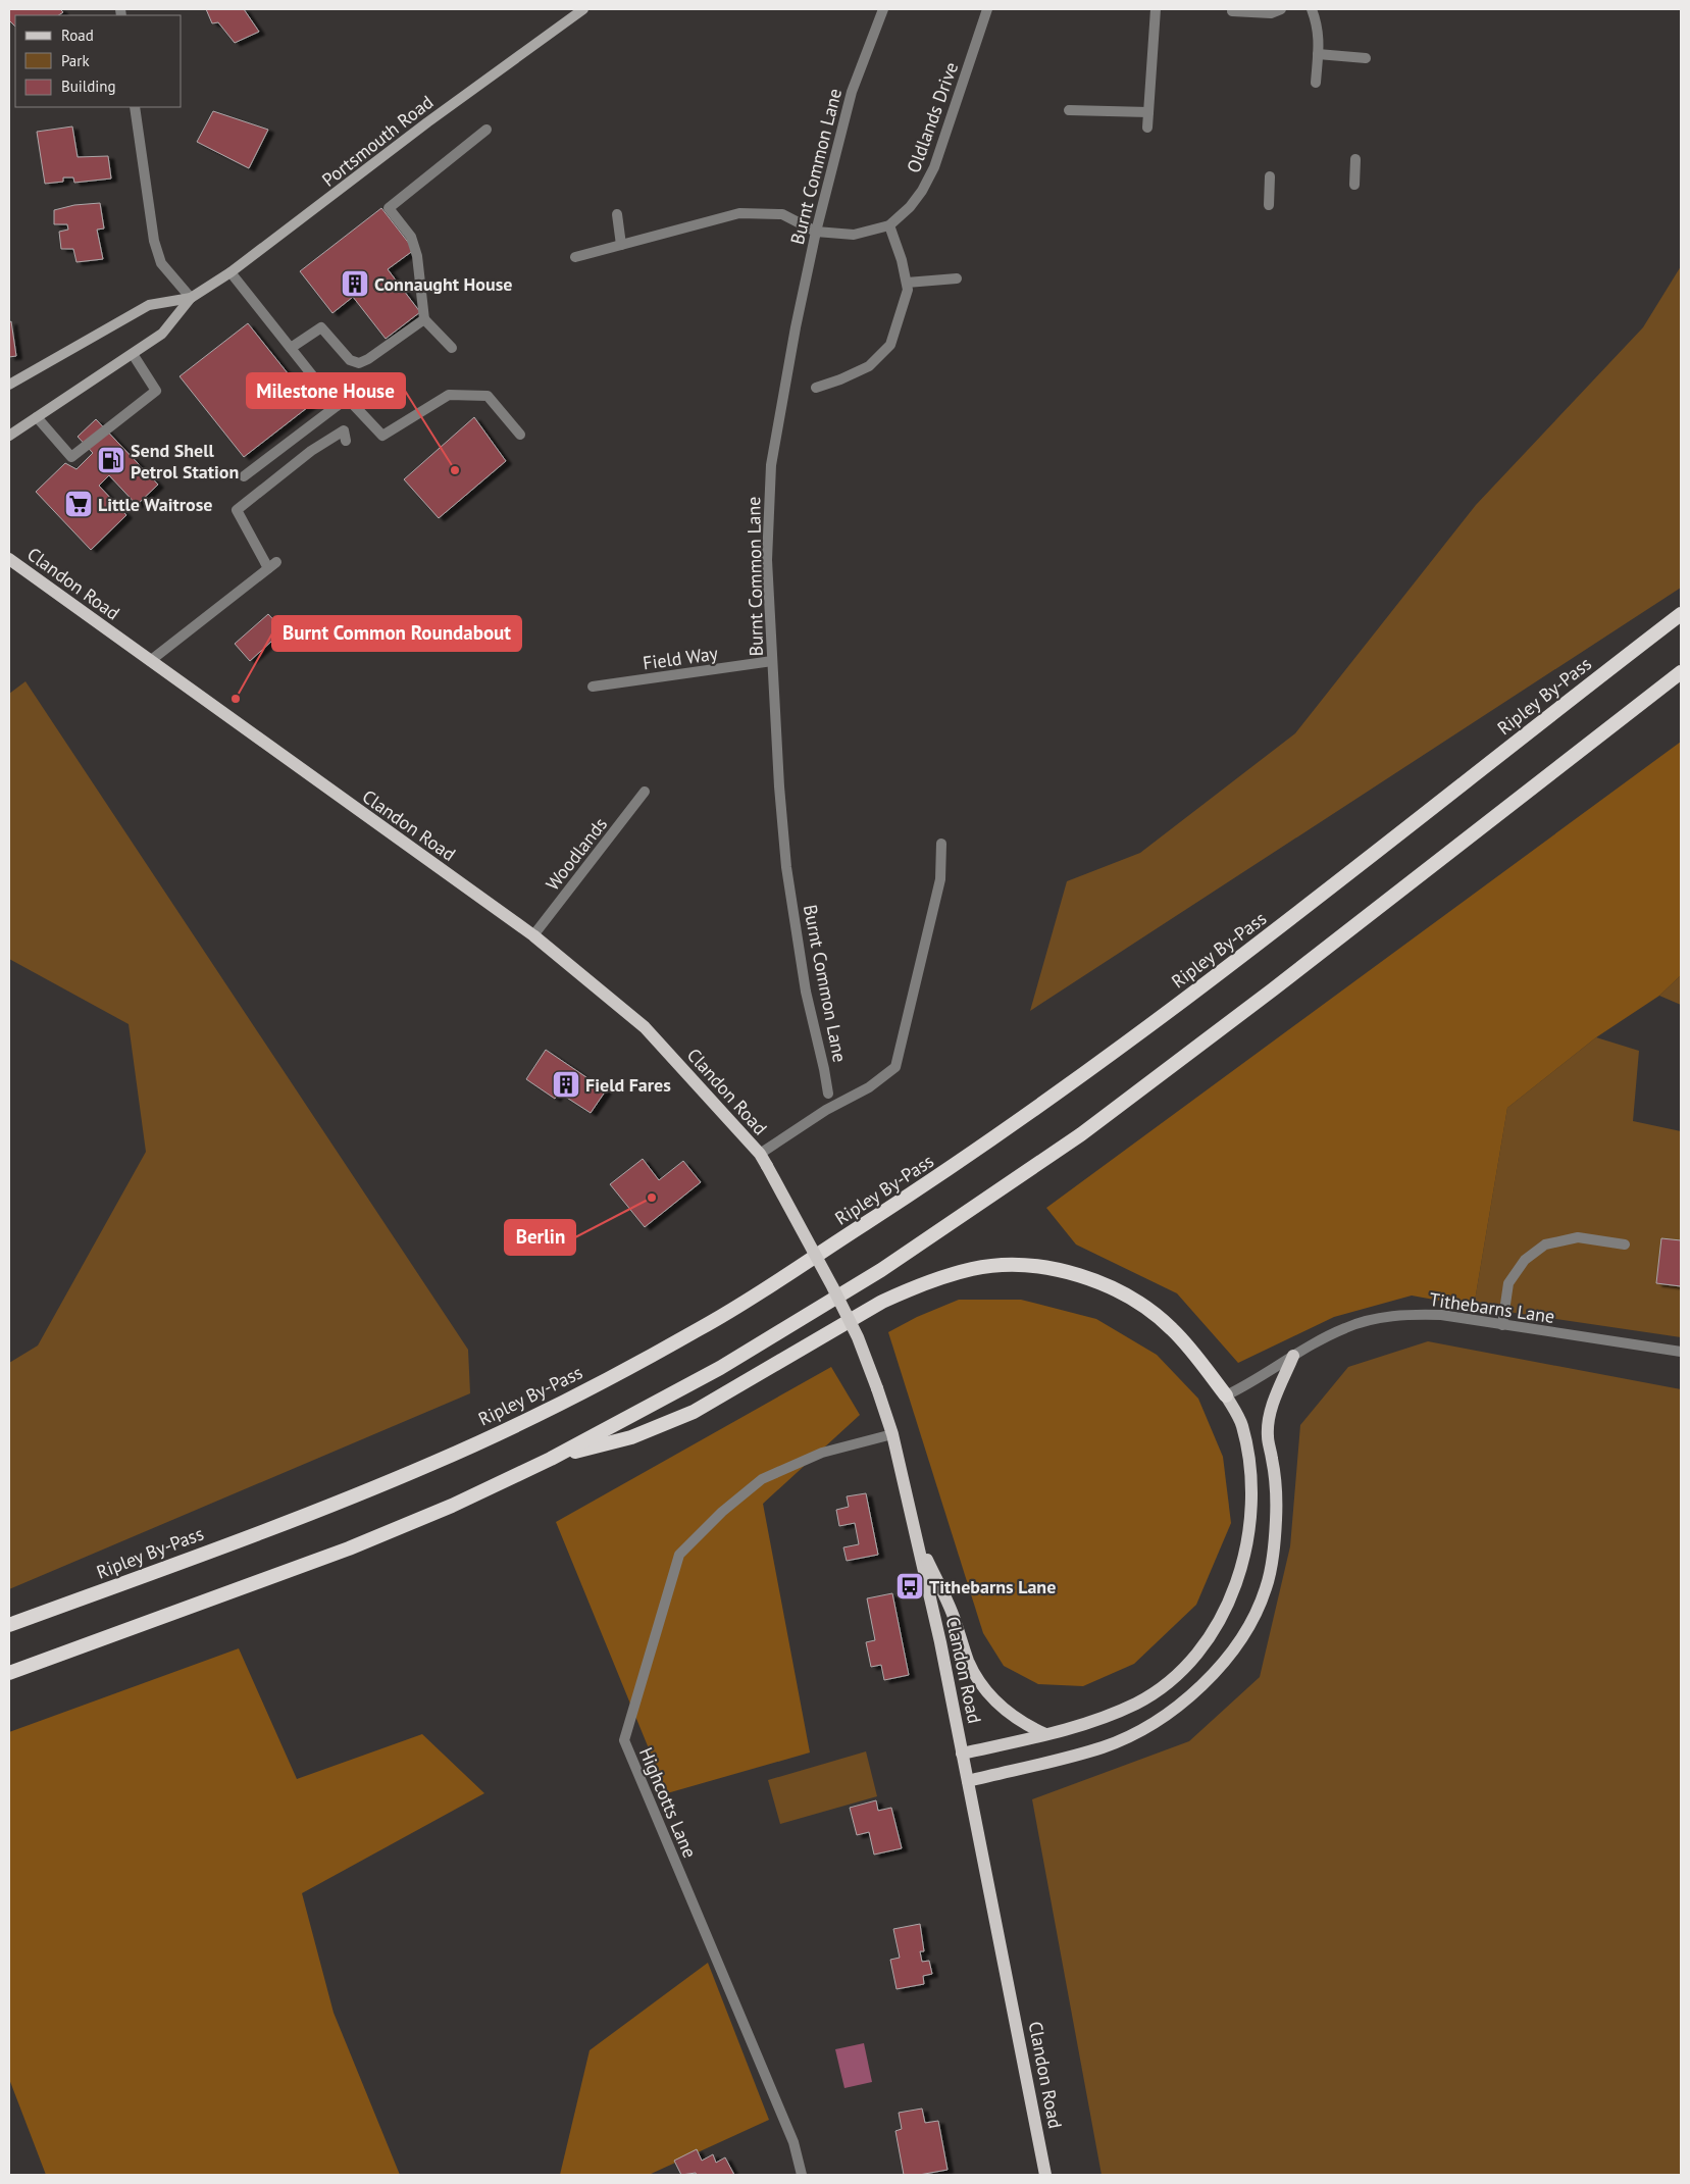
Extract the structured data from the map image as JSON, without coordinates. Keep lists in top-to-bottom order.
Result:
{
  "streets": {
    "highway": ["Ripley By-Pass"],
    "main road": ["Portsmouth Road", "Clandon Road"],
    "street": [
      "Oldlands Drive",
      "Burnt Common Lane",
      "Field Way",
      "Woodlands",
      "Tithebarns Lane",
      "Highcotts Lane"
    ]
  },
  "crossings": [
    ["Oldlands Drive", "Burnt Common Lane"],
    ["Burnt Common Lane", "Field Way"],
    ["Clandon Road", "Woodlands"],
    ["Clandon Road", "Highcotts Lane"]
  ],
  "places": {
    "building": ["Connaught House", "Field Fares"],
    "fuel station": ["Send Shell Petrol Station"],
    "other": ["Milestone House", "Burnt Common Roundabout", "Berlin"],
    "supermarket": ["Little Waitrose"],
    "bus stop": ["Tithebarns Lane"]
  },
  "legend": ["Road", "Park", "Building"]
}
